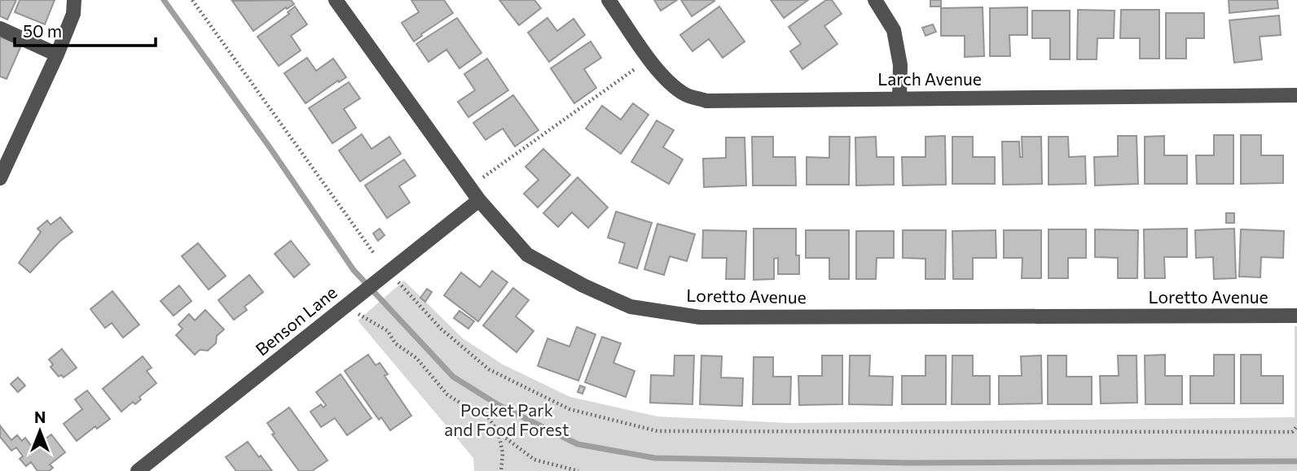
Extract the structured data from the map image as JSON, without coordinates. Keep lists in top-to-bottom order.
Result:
{
  "streets": {
    "street": ["Larch Avenue", "Loretto Avenue", "Benson Lane"]
  },
  "crossings": [
    ["Loretto Avenue", "Benson Lane"]
  ],
  "parks": ["Pocket Park and Food Forest"],
  "scale_bar": "50 m",
  "north": "top"
}
